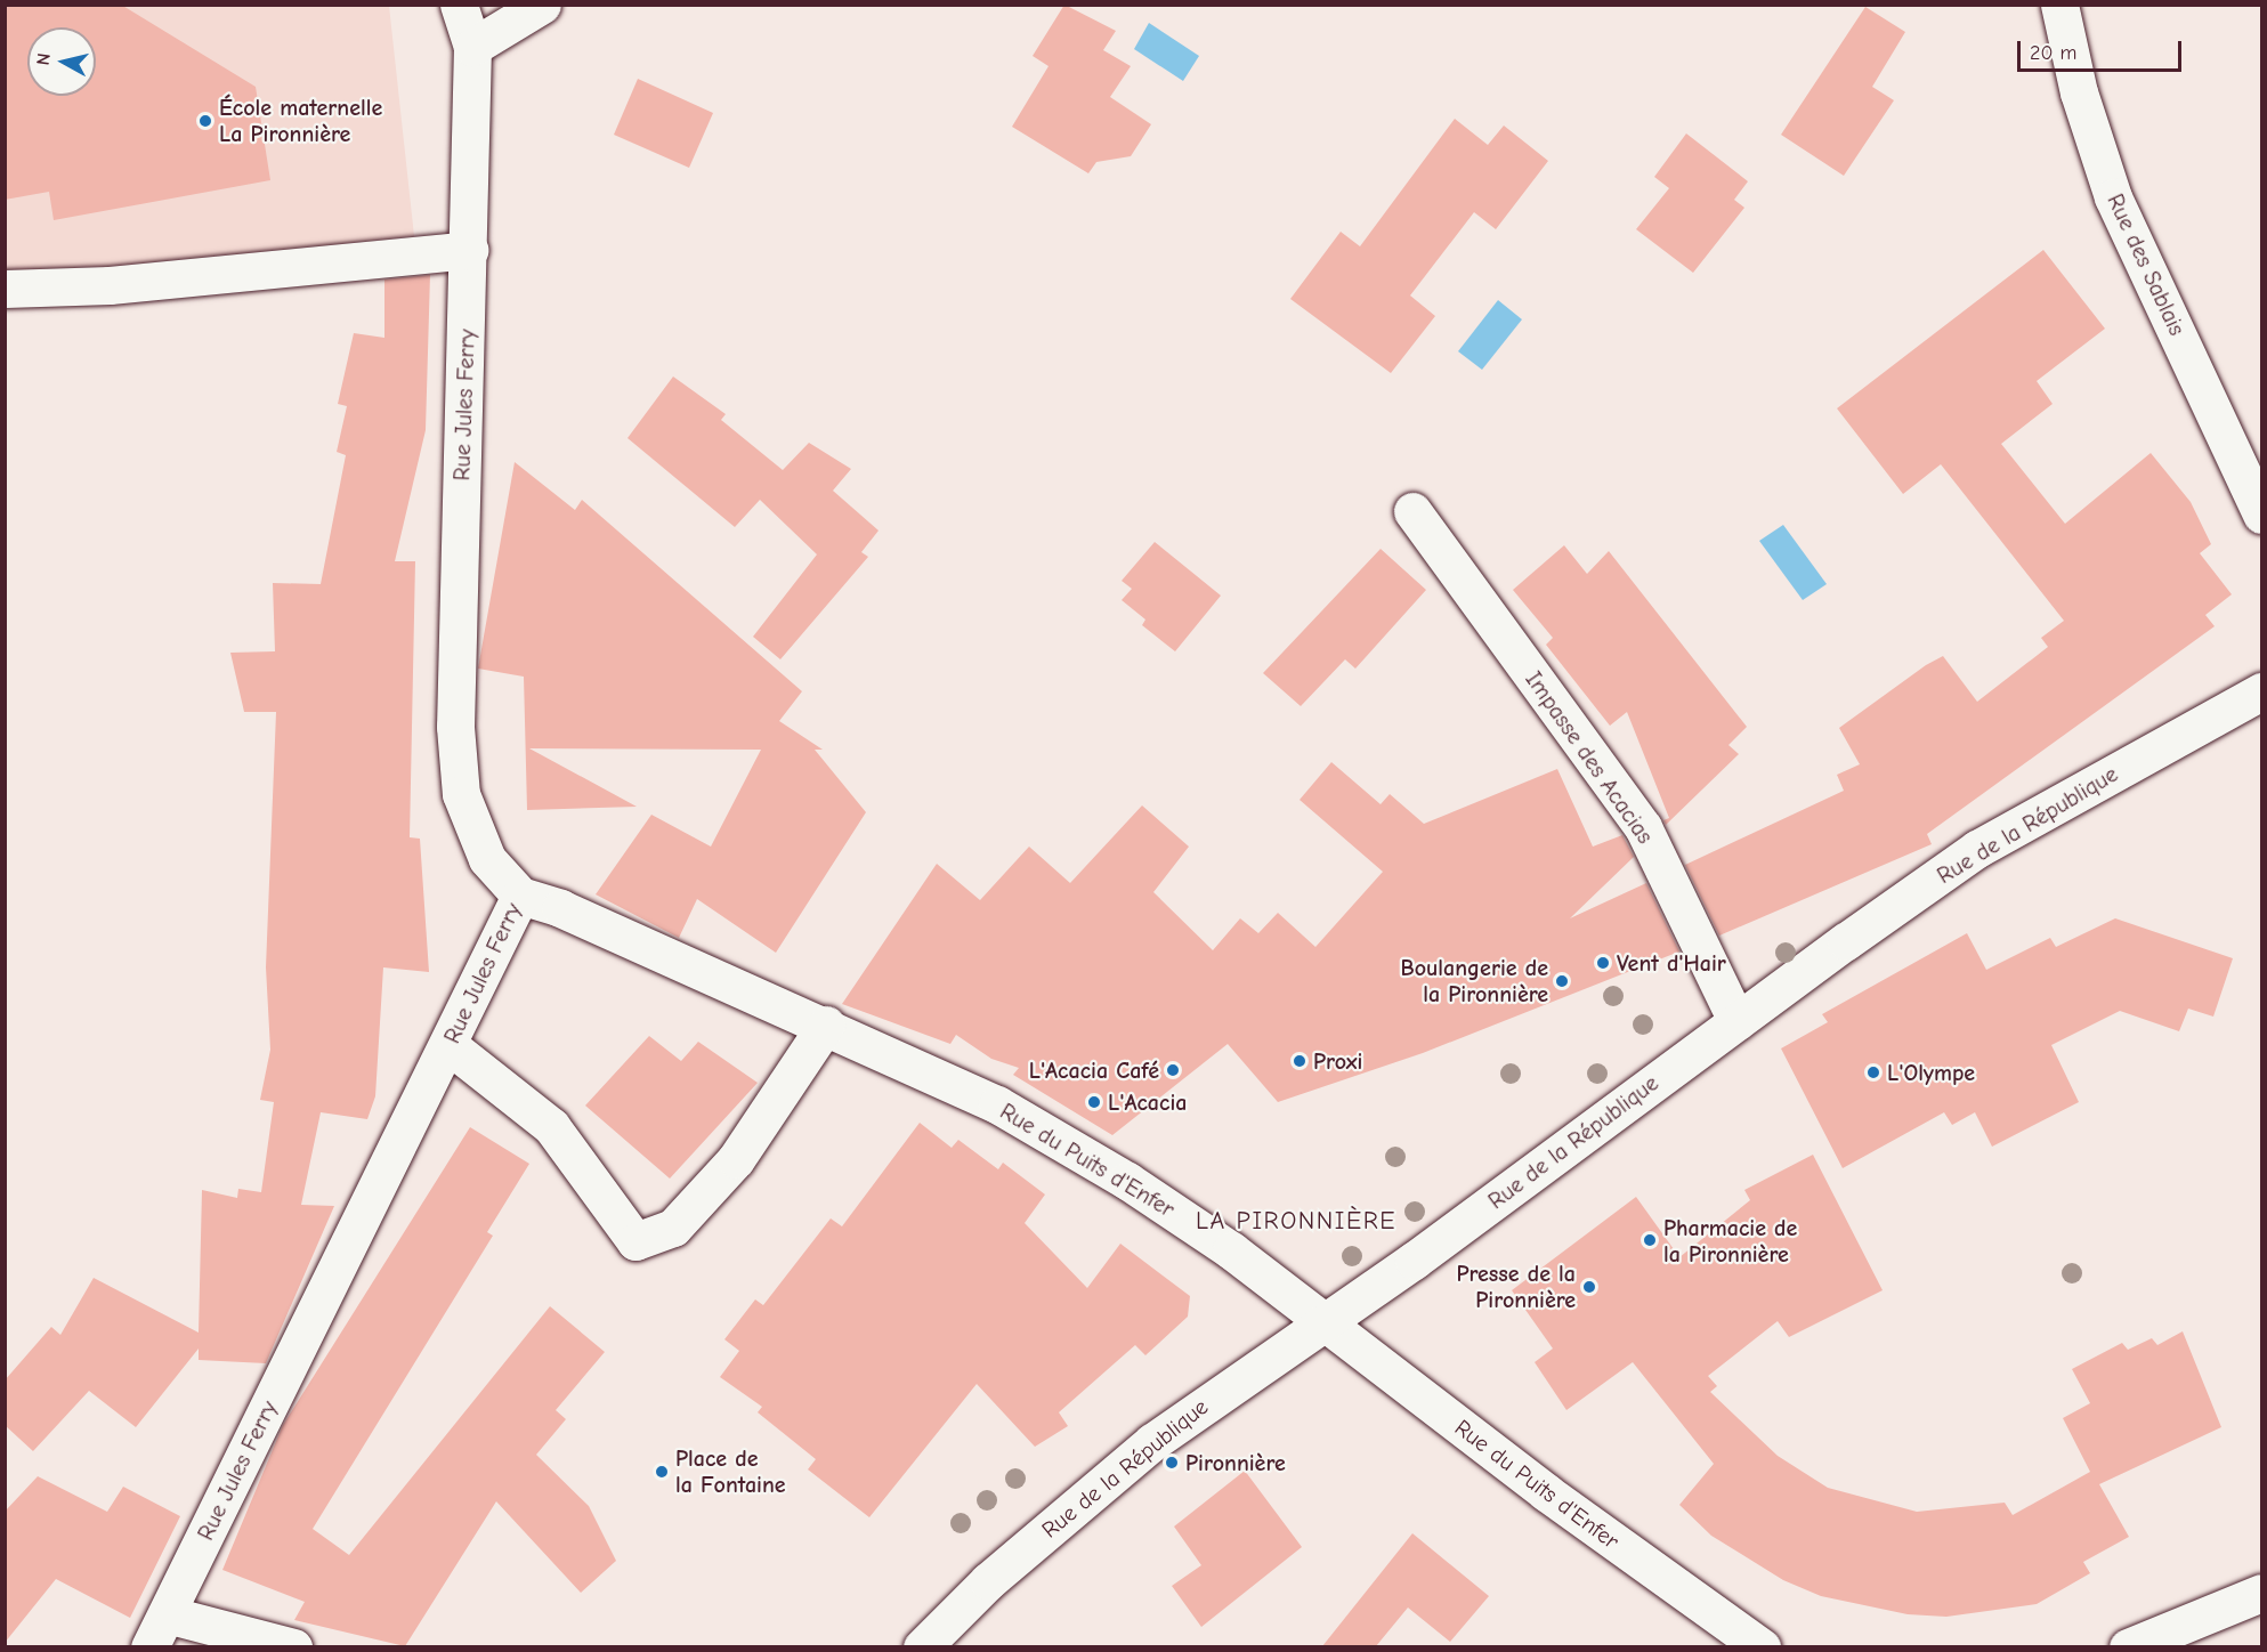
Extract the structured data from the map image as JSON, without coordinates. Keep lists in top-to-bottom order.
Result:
{
  "streets": {
    "street": [
      "Rue des Sablais",
      "Rue Jules Ferry",
      "Impasse des Acacias",
      "Rue de la République",
      "Rue du Puits d'Enfer"
    ]
  },
  "crossings": [
    ["Rue Jules Ferry", "Rue du Puits d'Enfer"],
    ["Impasse des Acacias", "Rue de la République"],
    ["Rue de la République", "Rue du Puits d'Enfer"]
  ],
  "districts": ["LA PIRONNIÈRE"],
  "places": [
    "École maternelle La Pironnière",
    "Vent d'Hair",
    "Boulangerie de la Pironnière",
    "Proxi",
    "L'Acacia Café",
    "L'Olympe",
    "L'Acacia",
    "Pharmacie de la Pironnière",
    "Presse de la Pironnière",
    "Pironnière",
    "Place de la Fontaine"
  ],
  "scale_bar": "20 m",
  "north": "left"
}
